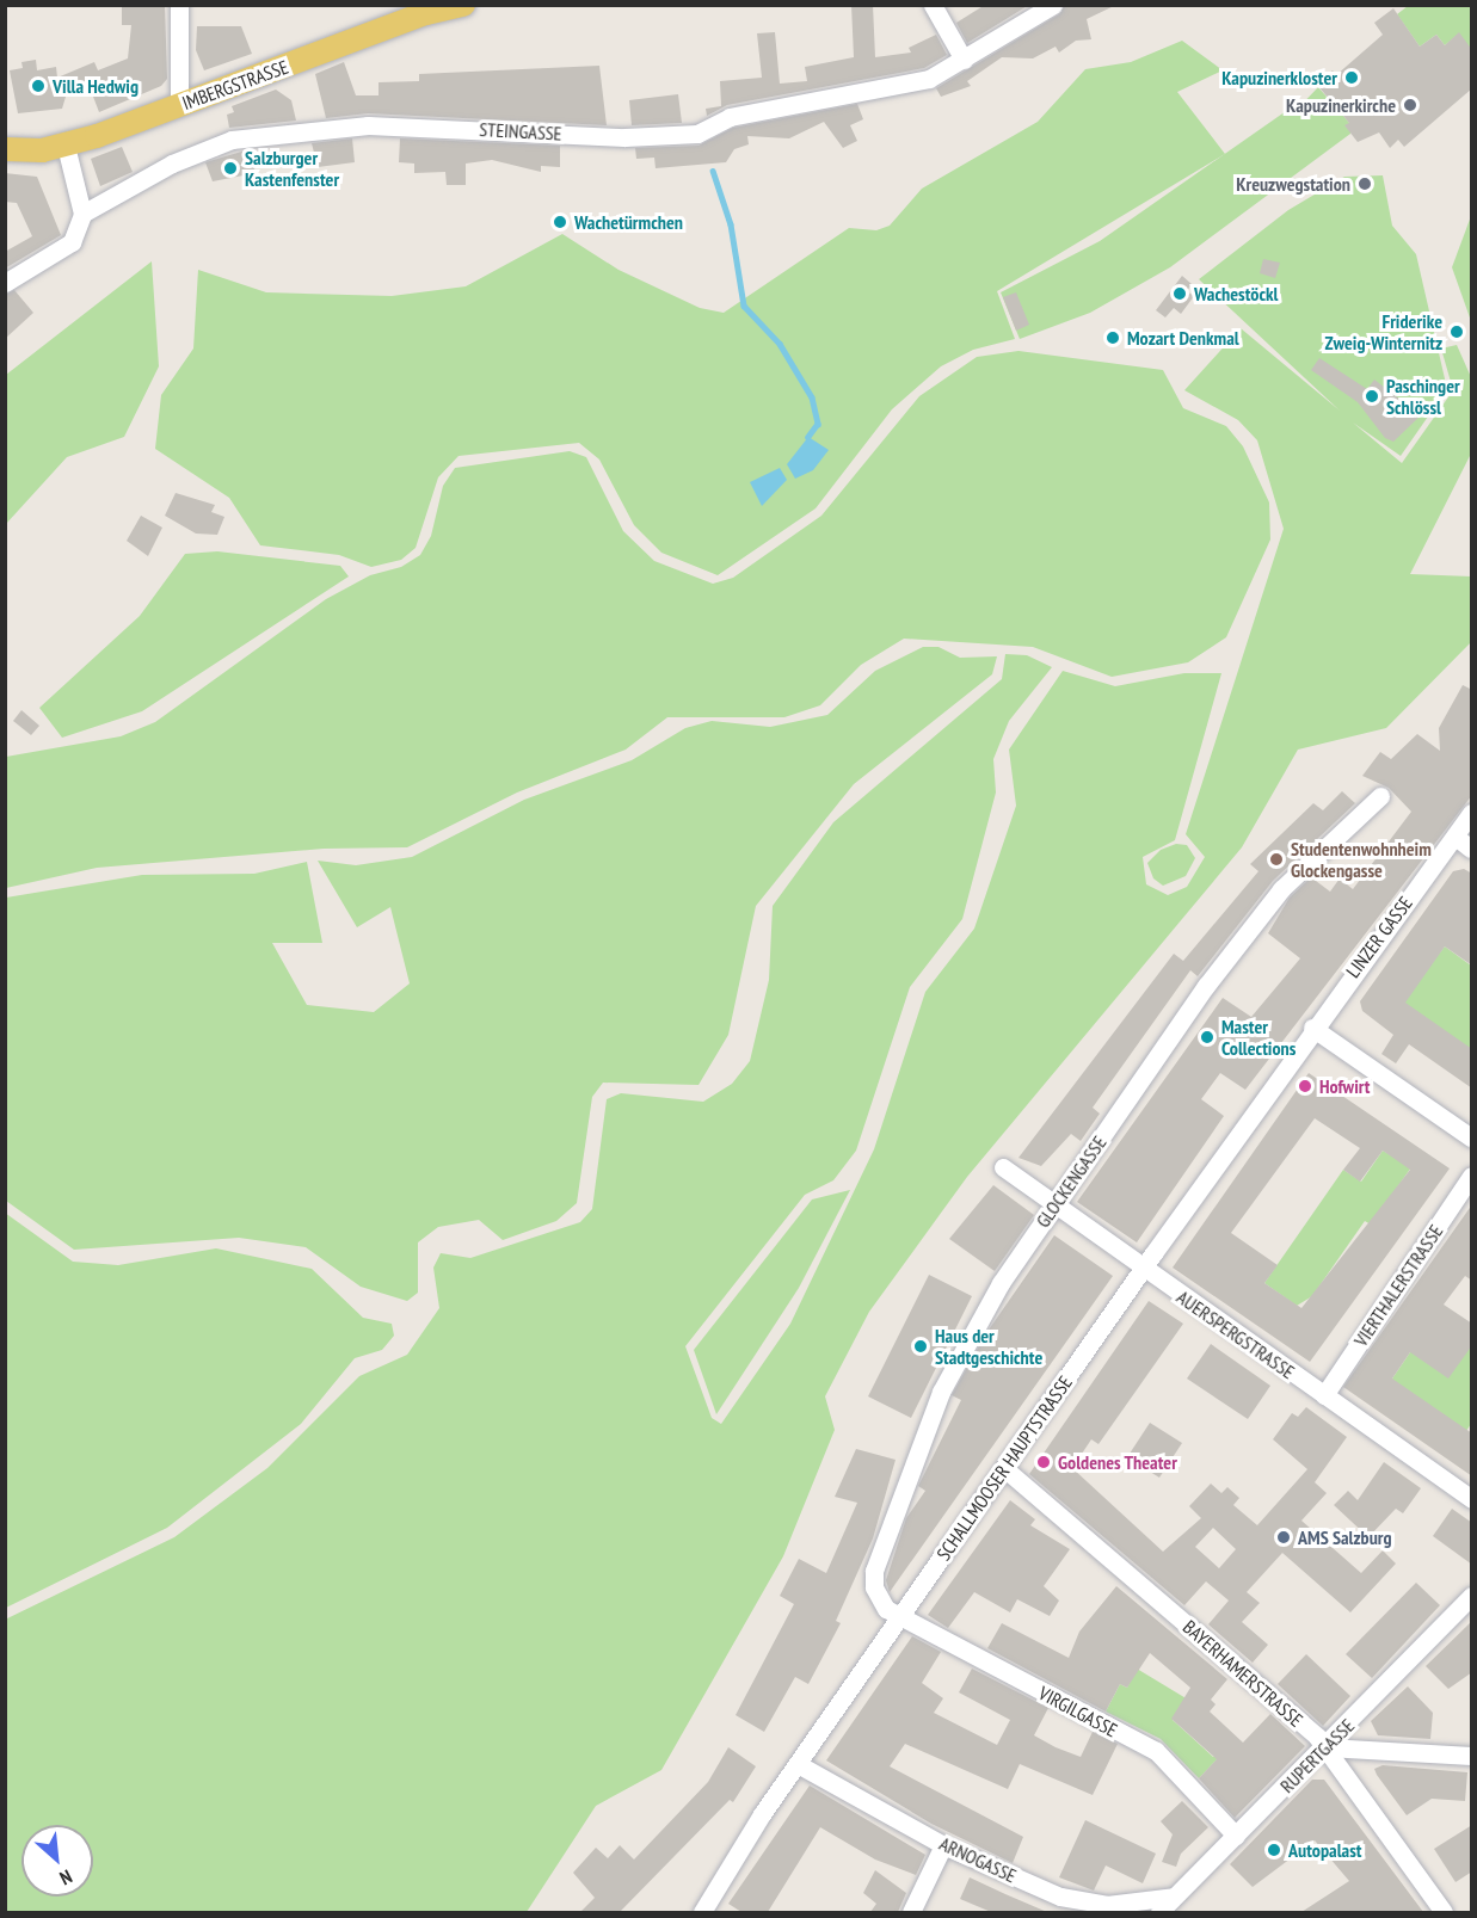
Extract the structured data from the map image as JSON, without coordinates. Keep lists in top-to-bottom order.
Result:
{
  "streets": {
    "main road": ["IMBERGSTRASSE"],
    "street": [
      "STEINGASSE",
      "LINZER GASSE",
      "GLOCKENGASSE",
      "VIERTHALERSTRASSE",
      "AUERSPERGSTRASSE",
      "SCHALLMOOSER HAUPTSTRASSE",
      "BAYERHAMERSTRASSE",
      "VIRGILGASSE",
      "RUPERTGASSE",
      "ARNOGASSE"
    ]
  },
  "crossings": [
    ["LINZER GASSE", "SCHALLMOOSER HAUPTSTRASSE"],
    ["GLOCKENGASSE", "AUERSPERGSTRASSE"],
    ["GLOCKENGASSE", "SCHALLMOOSER HAUPTSTRASSE"],
    ["GLOCKENGASSE", "VIRGILGASSE"],
    ["VIERTHALERSTRASSE", "AUERSPERGSTRASSE"],
    ["AUERSPERGSTRASSE", "SCHALLMOOSER HAUPTSTRASSE"],
    ["SCHALLMOOSER HAUPTSTRASSE", "BAYERHAMERSTRASSE"],
    ["SCHALLMOOSER HAUPTSTRASSE", "VIRGILGASSE"],
    ["SCHALLMOOSER HAUPTSTRASSE", "ARNOGASSE"],
    ["BAYERHAMERSTRASSE", "RUPERTGASSE"],
    ["VIRGILGASSE", "RUPERTGASSE"],
    ["RUPERTGASSE", "ARNOGASSE"]
  ],
  "places": [
    "Kapuzinerkloster",
    "Villa Hedwig",
    "Kapuzinerkirche",
    "Salzburger Kastenfenster",
    "Kreuzwegstation",
    "Wachetürmchen",
    "Wachestöckl",
    "Friderike Zweig-Winternitz",
    "Mozart Denkmal",
    "Paschinger Schlössl",
    "Studentenwohnheim Glockengasse",
    "Master Collections",
    "Hofwirt",
    "Haus der Stadtgeschichte",
    "Goldenes Theater",
    "AMS Salzburg",
    "Autopalast"
  ],
  "north": "bottom right"
}
